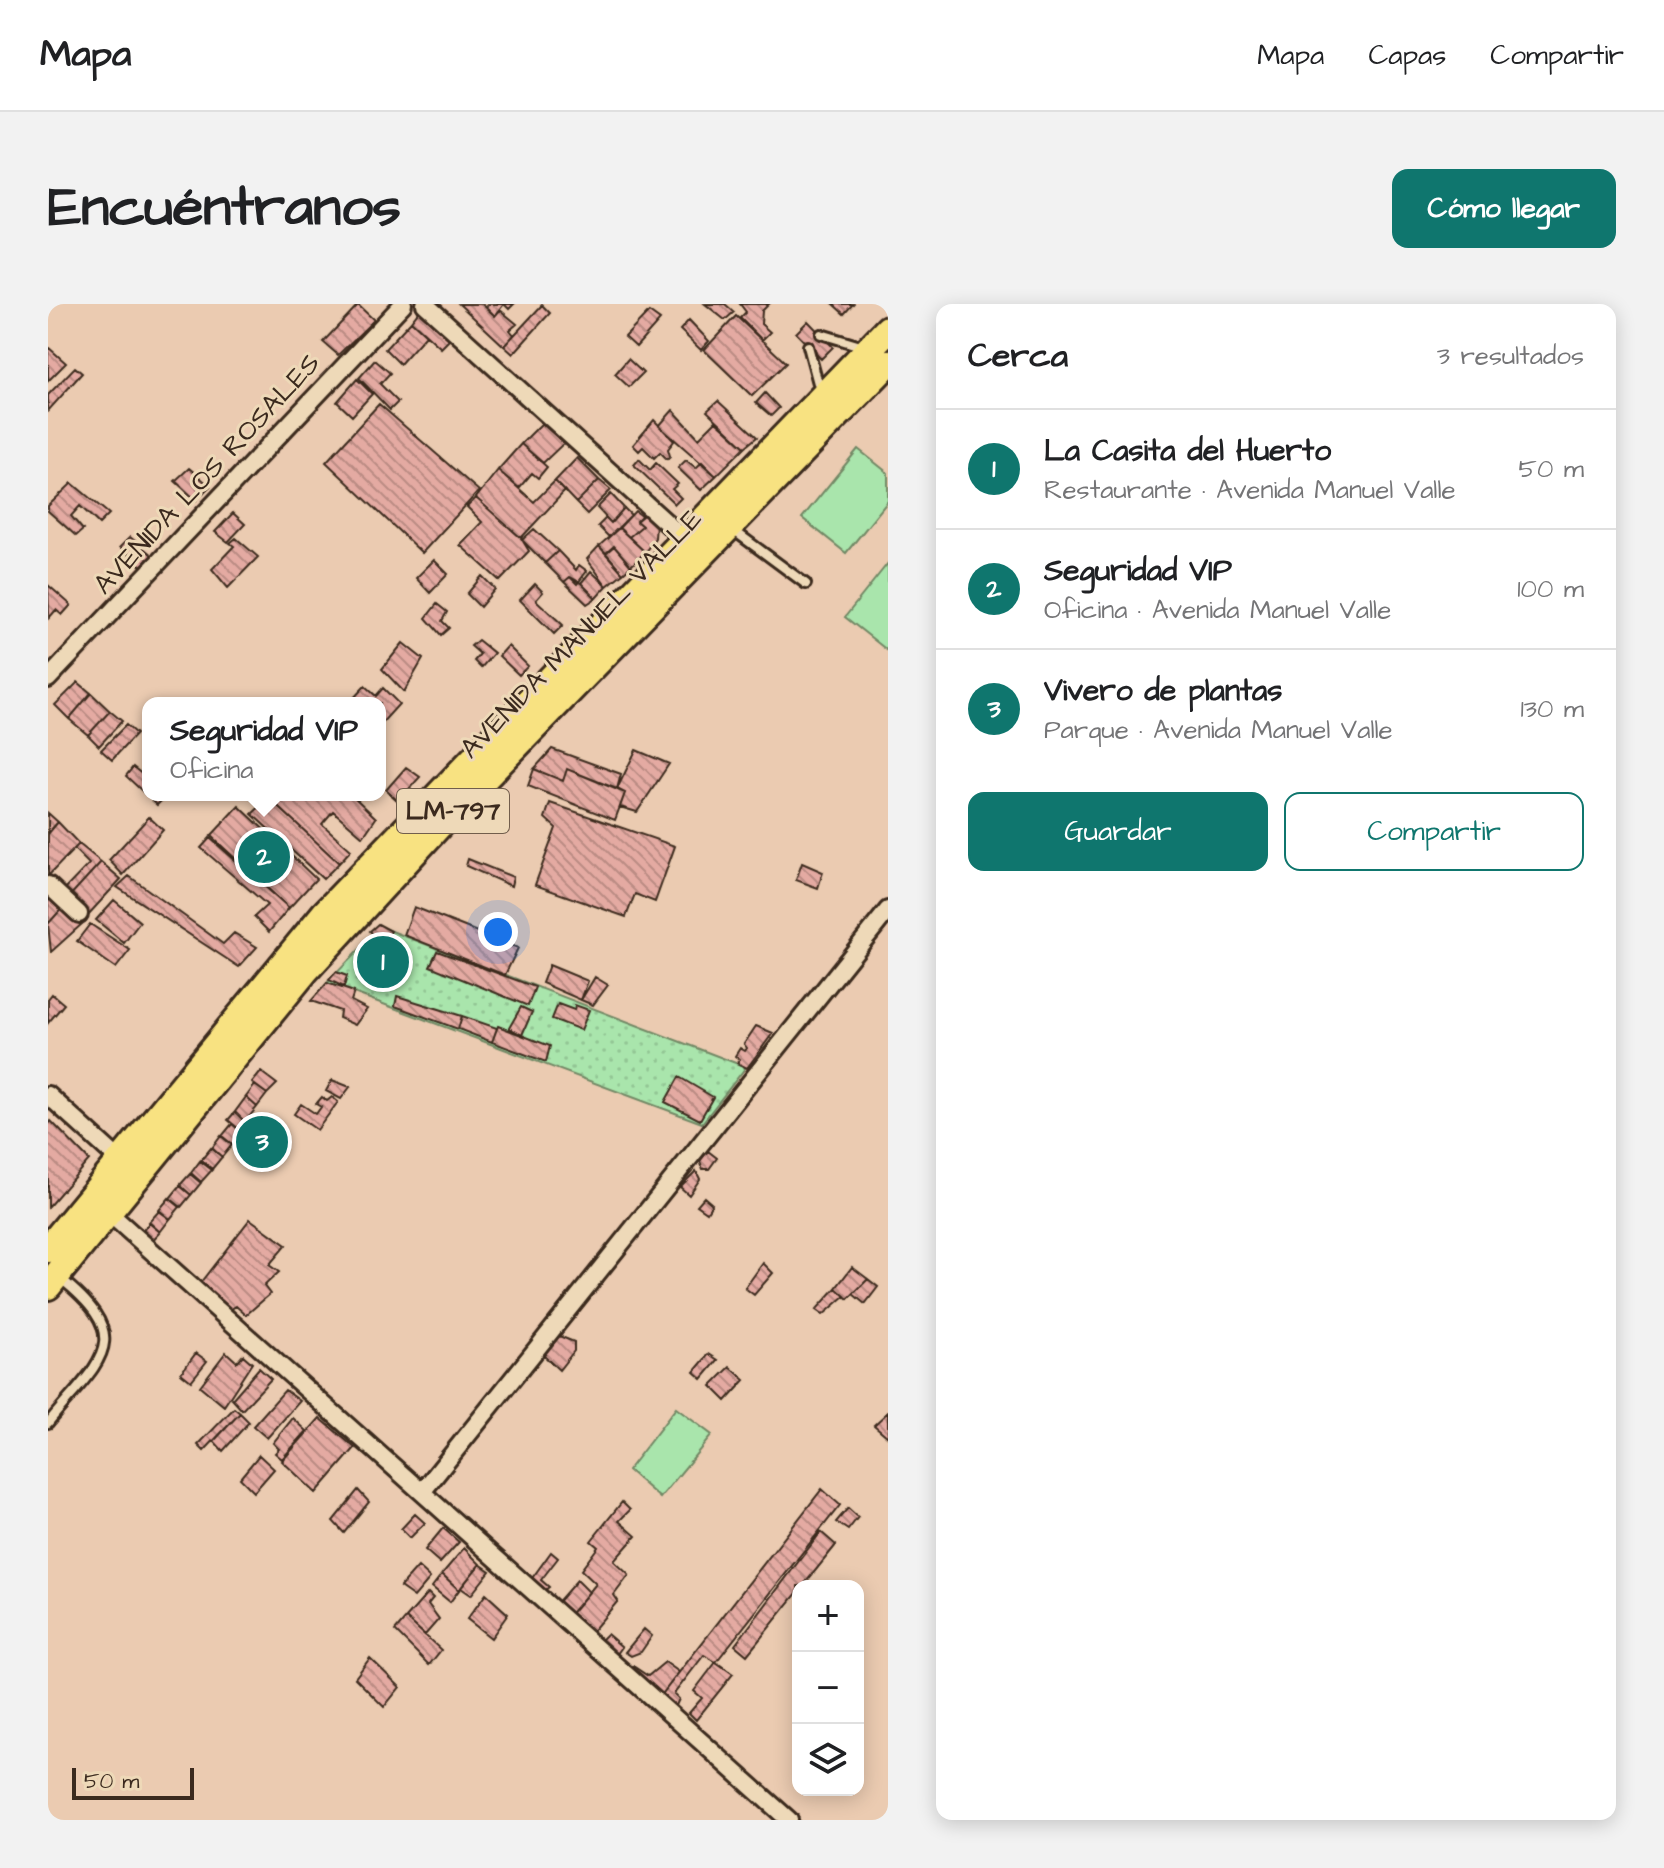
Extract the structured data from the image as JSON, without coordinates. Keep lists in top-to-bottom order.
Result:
{
  "streets": {
    "main road": ["AVENIDA MANUEL VALLE", "LM-797"],
    "street": ["AVENIDA LOS ROSALES"]
  },
  "scale_bar": "50 m",
  "page": {
    "header": "Mapa",
    "nav": ["Mapa", "Capas", "Compartir"],
    "title": "Encuéntranos",
    "buttons": [
      "Cómo llegar",
      ["Guardar", "Compartir"]
    ],
    "heading": ["Cerca", "3 resultados"],
    "list": [
      {
        "mark": "1",
        "name": "La Casita del Huerto",
        "note": "Restaurante · Avenida Manuel Valle",
        "value": "50 m"
      },
      {
        "mark": "2",
        "name": "Seguridad VIP",
        "note": "Oficina · Avenida Manuel Valle",
        "value": "100 m"
      },
      {
        "mark": "3",
        "name": "Vivero de plantas",
        "note": "Parque · Avenida Manuel Valle",
        "value": "130 m"
      }
    ],
    "popup": ["Seguridad VIP", "Oficina"],
    "pins": ["2", "1", "3"],
    "map_buttons": ["+", "−"],
    "scale": "50 m"
  }
}
